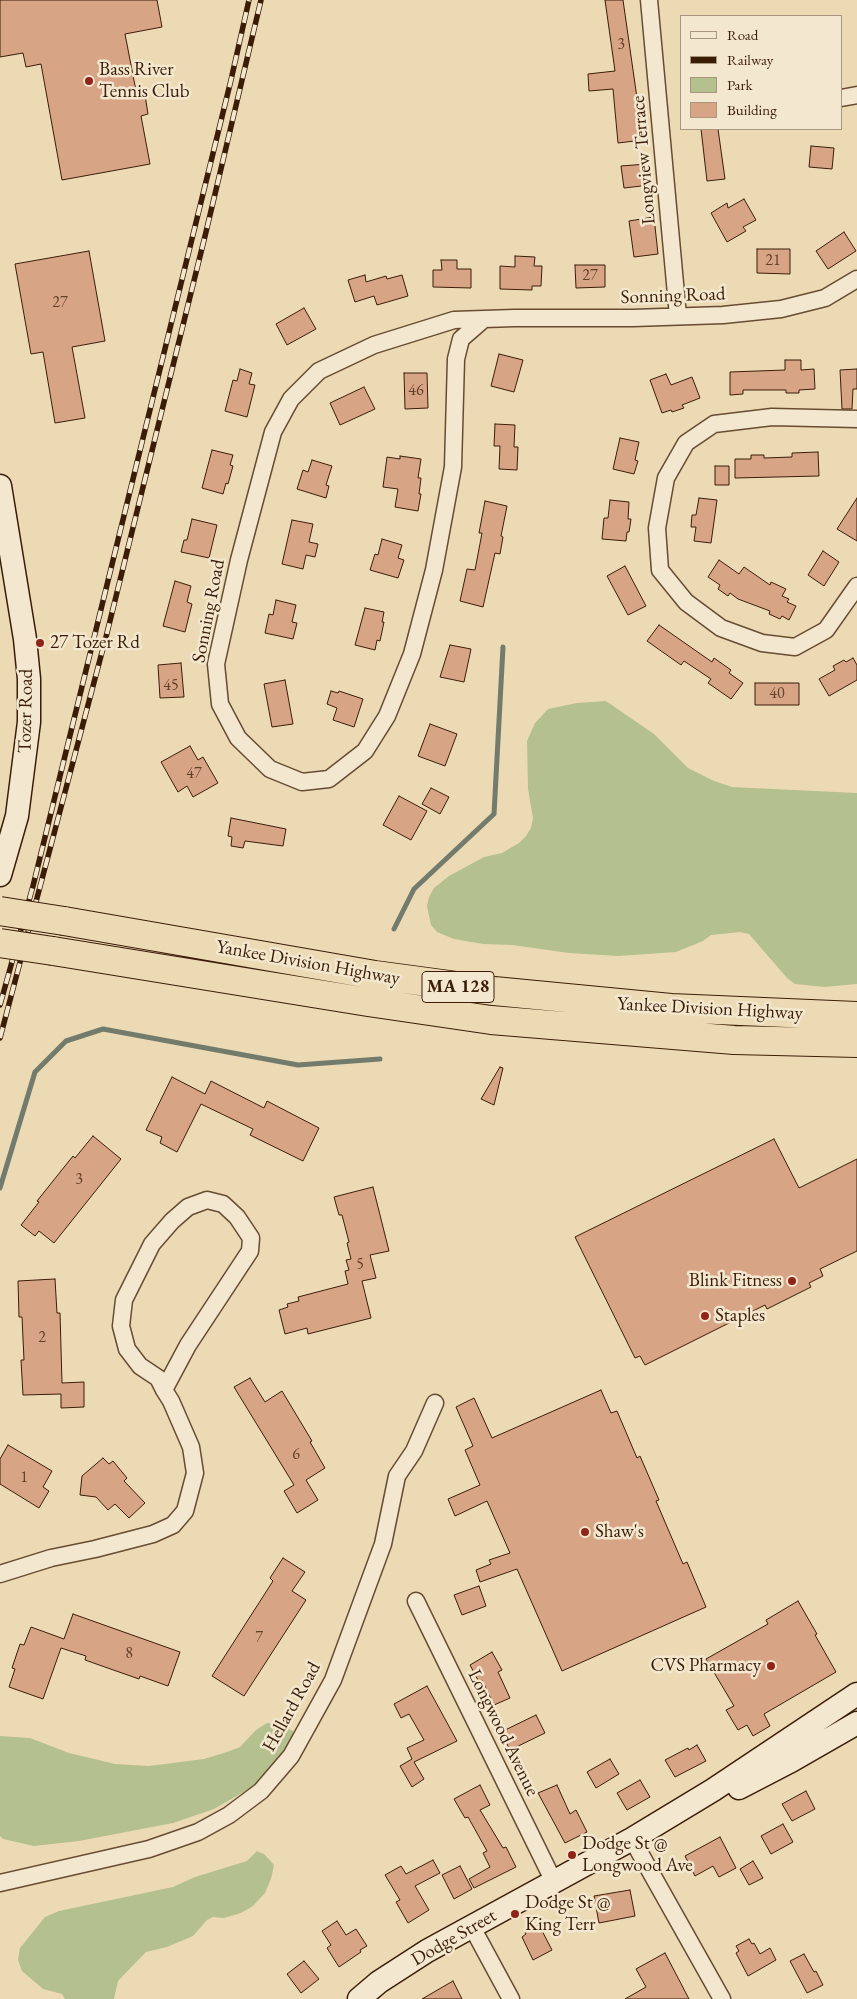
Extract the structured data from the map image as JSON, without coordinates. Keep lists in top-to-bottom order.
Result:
{
  "streets": {
    "highway": ["Yankee Division Highway", "MA 128"],
    "main road": ["Tozer Road", "Dodge Street"],
    "street": [
      "Longview Terrace",
      "Sonning Road",
      "Hellard Road",
      "Longwood Avenue"
    ]
  },
  "crossings": [
    ["Longview Terrace", "Sonning Road"],
    ["Longwood Avenue", "Dodge Street"]
  ],
  "places": [
    "Bass River Tennis Club",
    "27 Tozer Rd",
    "Blink Fitness",
    "Staples",
    "Shaw's",
    "CVS Pharmacy",
    "Dodge St @ Longwood Ave",
    "Dodge St @ King Terr"
  ],
  "house_numbers": [
    "3",
    "21",
    "27",
    "27",
    "46",
    "45",
    "40",
    "47",
    "3",
    "5",
    "2",
    "6",
    "1",
    "7",
    "8"
  ],
  "legend": [
    "Road",
    "Railway",
    "Park",
    "Building"
  ]
}
